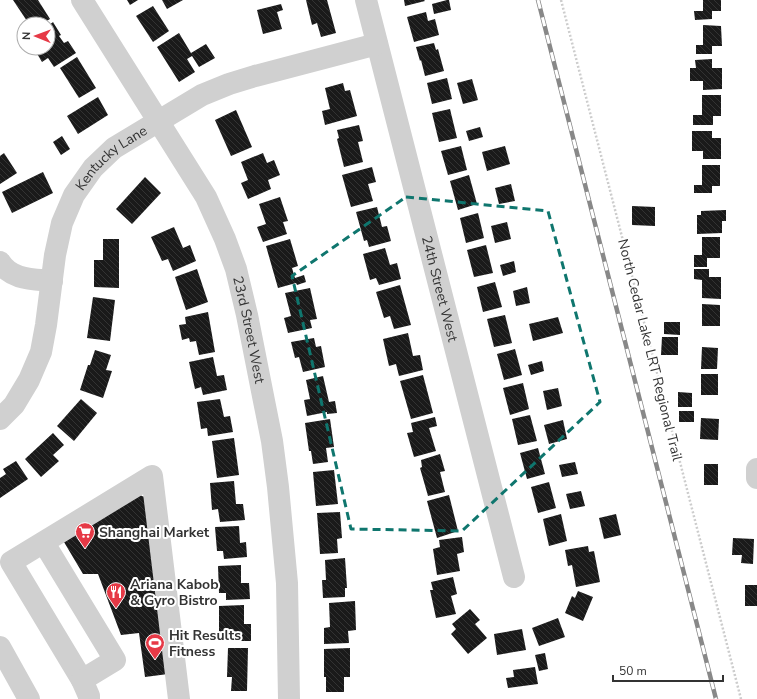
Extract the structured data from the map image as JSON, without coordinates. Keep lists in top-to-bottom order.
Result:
{
  "streets": {
    "street": ["Kentucky Lane", "24th Street West", "23rd Street West"],
    "path": ["North Cedar Lake LRT Regional Trail"]
  },
  "crossings": [
    ["Kentucky Lane", "24th Street West"],
    ["Kentucky Lane", "23rd Street West"]
  ],
  "places": {
    "supermarket": ["Shanghai Market"],
    "restaurant": ["Ariana Kabob & Gyro Bistro"],
    "sports": ["Hit Results Fitness"]
  },
  "scale_bar": "50 m",
  "north": "left"
}
